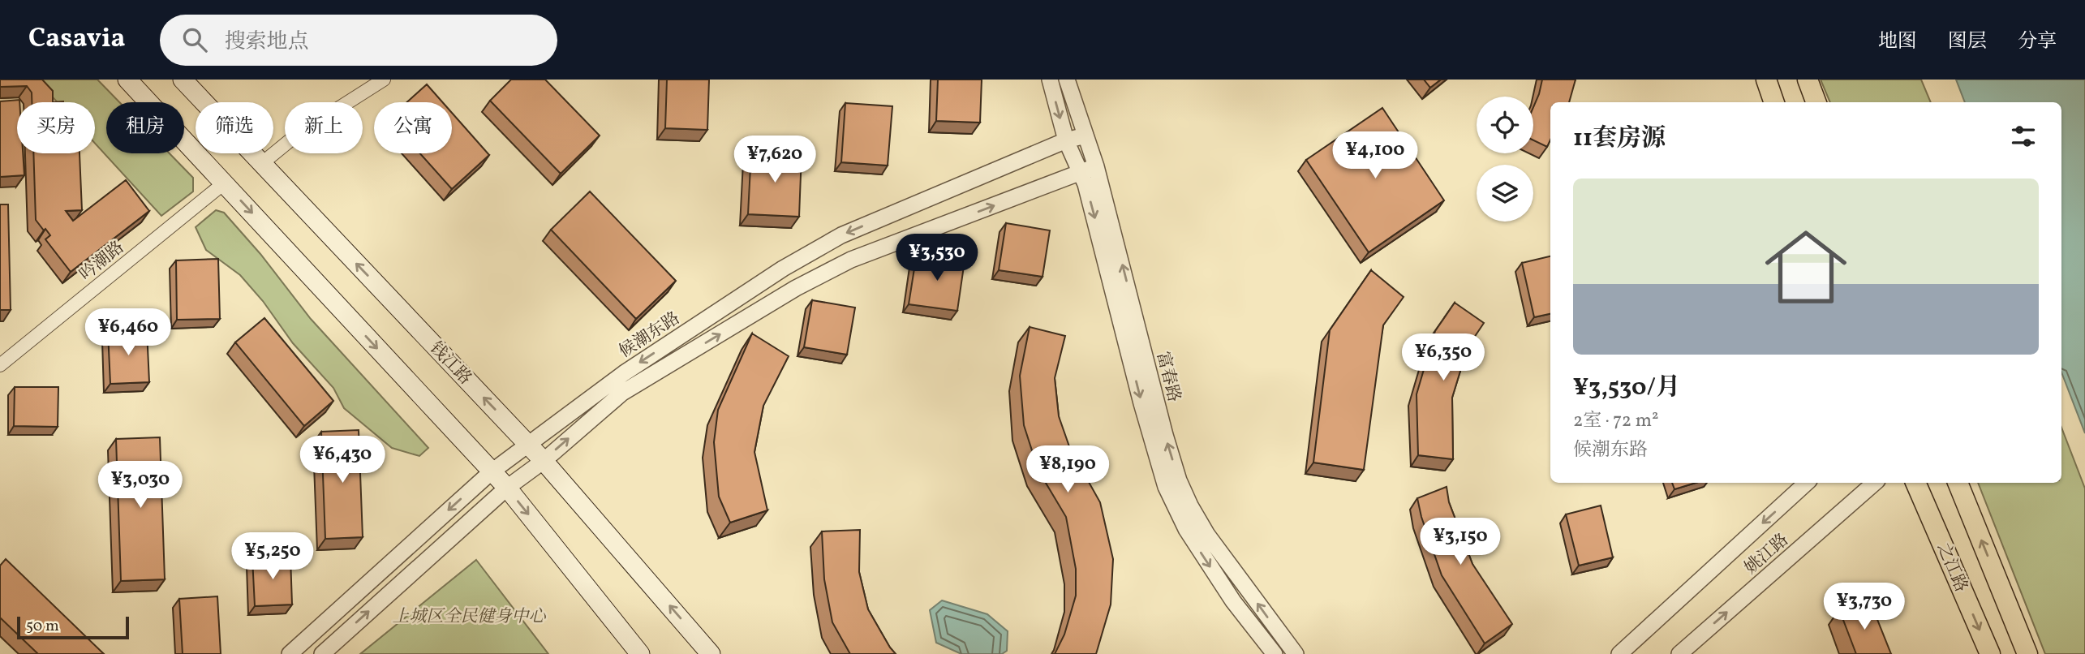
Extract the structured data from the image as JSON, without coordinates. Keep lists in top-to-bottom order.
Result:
{
  "streets": {
    "main road": ["钱江路", "之江路"],
    "street": [
      "吟潮路",
      "候潮东路",
      "富春路",
      "姚江路"
    ]
  },
  "crossings": [
    ["候潮东路", "钱江路"],
    ["候潮东路", "富春路"]
  ],
  "parks": ["上城区全民健身中心"],
  "scale_bar": "50 m",
  "page": {
    "header": "Casavia",
    "search": "搜索地点",
    "nav": ["地图", "图层", "分享"],
    "chip": [
      "买房",
      "租房",
      "筛选",
      "新上",
      "公寓"
    ],
    "heading": "11套房源",
    "price": [
      "¥4,100",
      "¥7,620",
      "¥3,530",
      "¥6,460",
      "¥6,350",
      "¥6,430",
      "¥8,190",
      "¥3,030",
      "¥3,150",
      "¥5,250",
      "¥3,730"
    ],
    "list": [
      {
        "name": "¥3,530/月",
        "note": "2室 · 72 m² · 候潮东路"
      }
    ],
    "scale": "50 m"
  }
}
